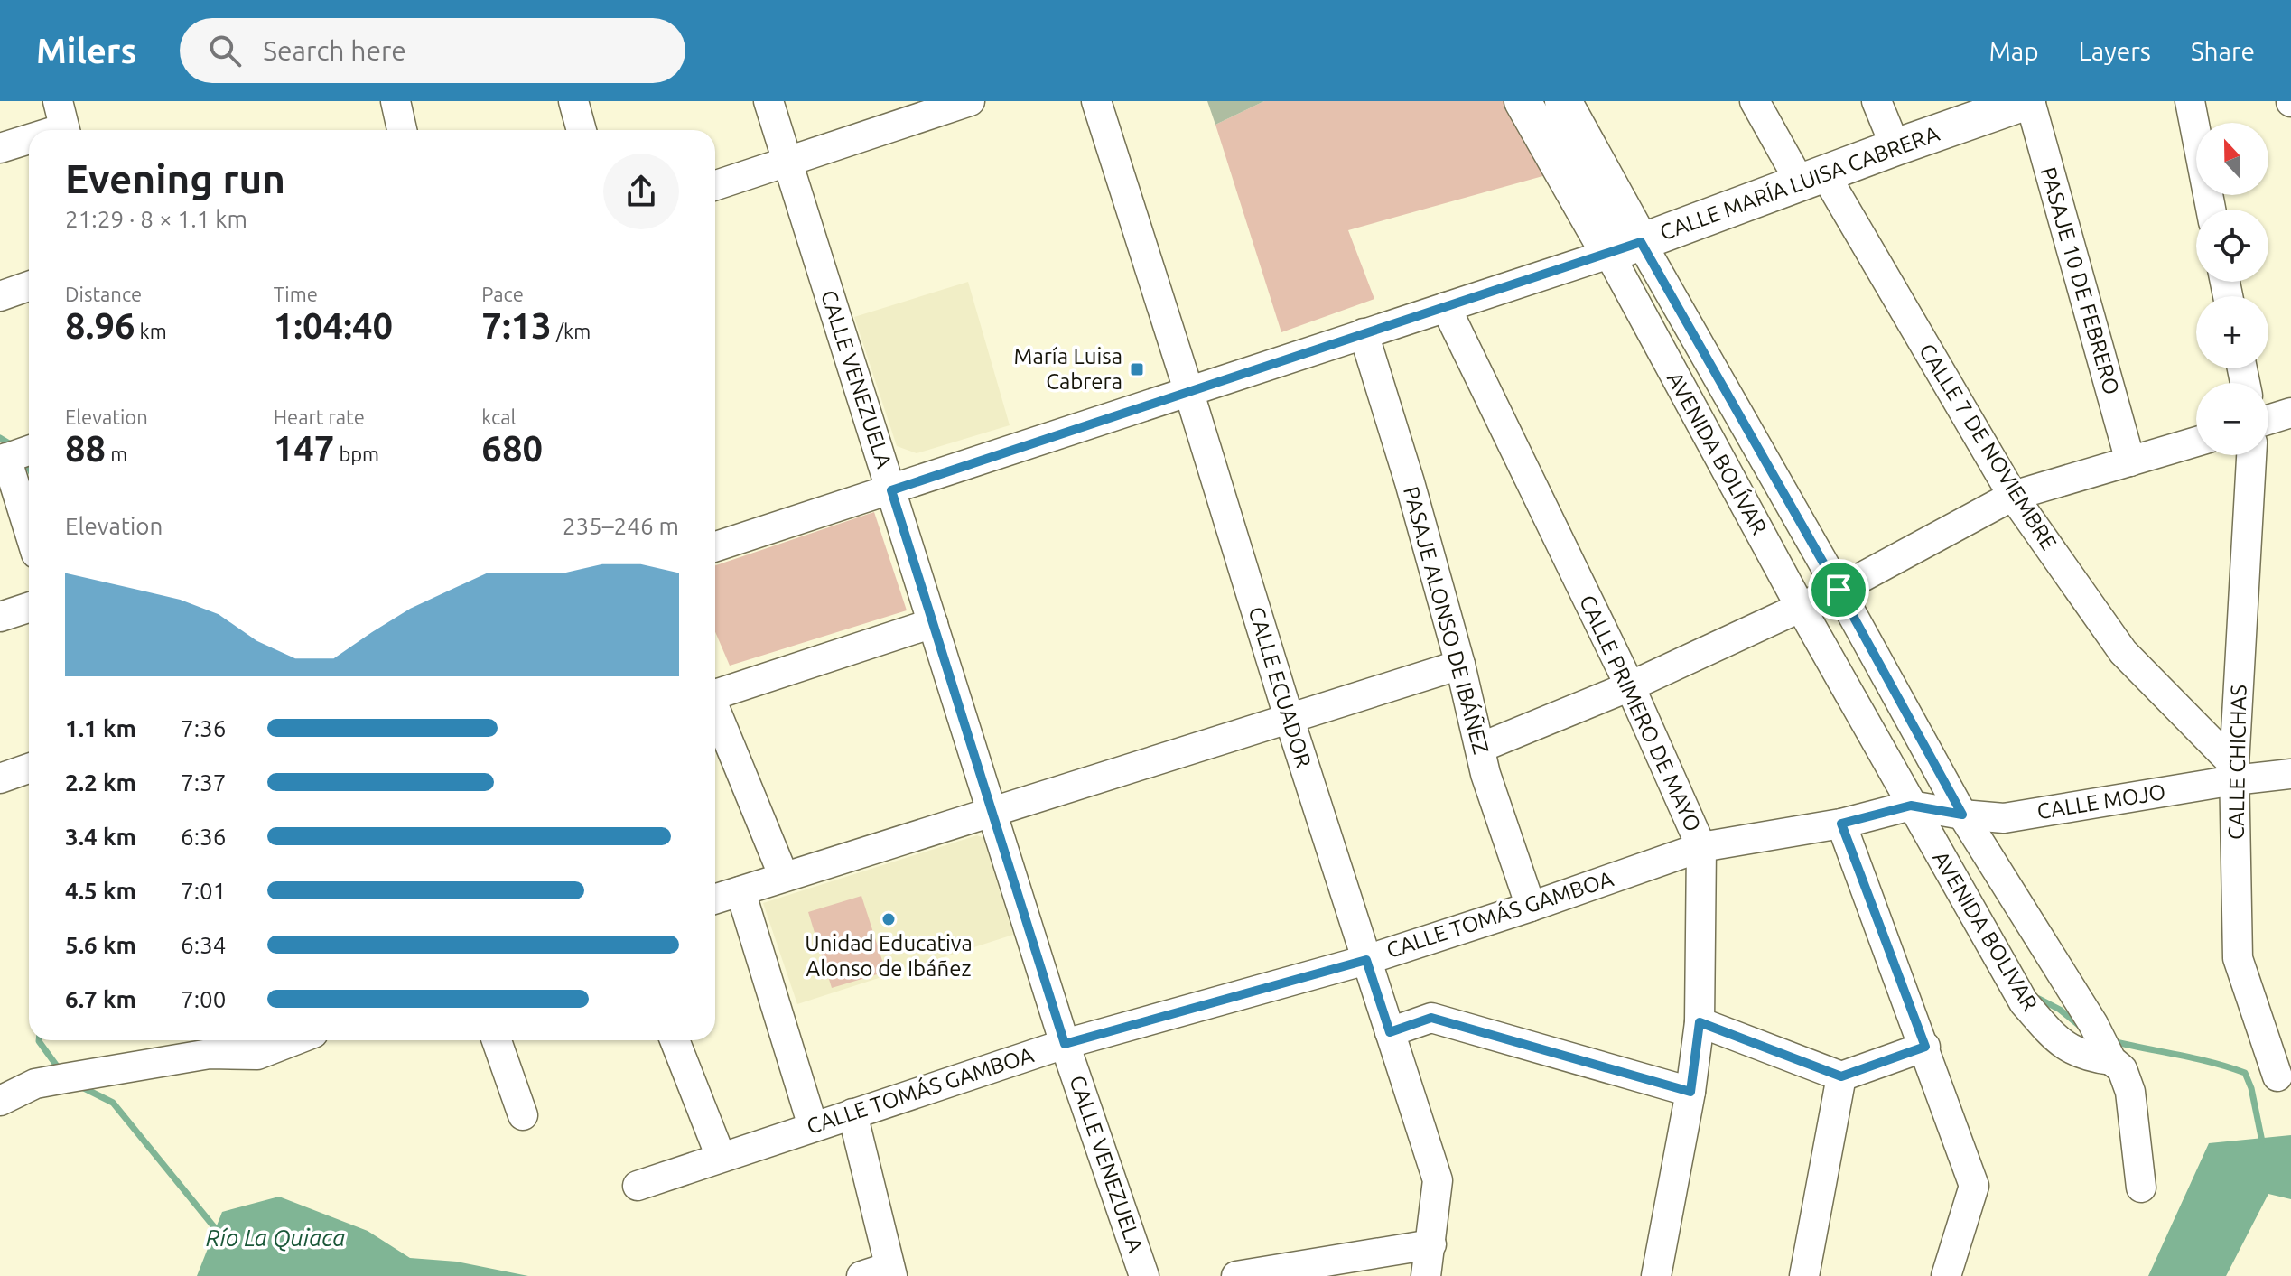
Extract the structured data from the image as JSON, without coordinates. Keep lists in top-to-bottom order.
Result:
{
  "streets": {
    "main road": ["CALLE MARÍA LUISA CABRERA", "AVENIDA BOLÍVAR"],
    "street": [
      "PASAJE 10 DE FEBRERO",
      "CALLE VENEZUELA",
      "CALLE 7 DE NOVIEMBRE",
      "PASAJE ALONSO DE IBÁÑEZ",
      "CALLE ECUADOR",
      "CALLE PRIMERO DE MAYO",
      "CALLE CHICHAS",
      "CALLE MOJO",
      "CALLE TOMÁS GAMBOA",
      "AVENIDA BOLIVAR"
    ]
  },
  "crossings": [
    ["CALLE MARÍA LUISA CABRERA", "PASAJE 10 DE FEBRERO"],
    ["CALLE MARÍA LUISA CABRERA", "CALLE VENEZUELA"],
    ["CALLE MARÍA LUISA CABRERA", "CALLE 7 DE NOVIEMBRE"],
    ["CALLE MARÍA LUISA CABRERA", "AVENIDA BOLÍVAR"],
    ["CALLE MARÍA LUISA CABRERA", "PASAJE ALONSO DE IBÁÑEZ"],
    ["CALLE MARÍA LUISA CABRERA", "CALLE ECUADOR"],
    ["CALLE MARÍA LUISA CABRERA", "CALLE PRIMERO DE MAYO"],
    ["CALLE VENEZUELA", "CALLE TOMÁS GAMBOA"],
    ["CALLE 7 DE NOVIEMBRE", "CALLE CHICHAS"],
    ["CALLE 7 DE NOVIEMBRE", "CALLE MOJO"],
    ["AVENIDA BOLÍVAR", "CALLE MOJO"],
    ["AVENIDA BOLÍVAR", "CALLE TOMÁS GAMBOA"],
    ["AVENIDA BOLÍVAR", "AVENIDA BOLIVAR"],
    ["PASAJE ALONSO DE IBÁÑEZ", "CALLE TOMÁS GAMBOA"],
    ["CALLE ECUADOR", "CALLE TOMÁS GAMBOA"],
    ["CALLE PRIMERO DE MAYO", "CALLE TOMÁS GAMBOA"],
    ["CALLE CHICHAS", "CALLE MOJO"],
    ["CALLE MOJO", "CALLE TOMÁS GAMBOA"],
    ["CALLE MOJO", "AVENIDA BOLIVAR"],
    ["CALLE TOMÁS GAMBOA", "AVENIDA BOLIVAR"]
  ],
  "water": ["Río La Quiaca"],
  "places": {
    "transit": ["María Luisa Cabrera"],
    "other": ["Unidad Educativa Alonso de Ibáñez"]
  },
  "north": "top",
  "page": {
    "header": "Milers",
    "search": "Search here",
    "nav": ["Map", "Layers", "Share"],
    "map_buttons": ["+", "−"],
    "heading": ["Evening run", "21:29 · 8 × 1.1 km"],
    "stats": [
      ["Distance", "8.96 km"],
      ["Time", "1:04:40"],
      ["Pace", "7:13 /km"],
      ["Elevation", "88 m"],
      ["Heart rate", "147 bpm"],
      ["kcal", "680"]
    ],
    "chart": ["Elevation", "235–246 m"],
    "list": [
      {
        "name": "1.1 km",
        "note": "7:36"
      },
      {
        "name": "2.2 km",
        "note": "7:37"
      },
      {
        "name": "3.4 km",
        "note": "6:36"
      },
      {
        "name": "4.5 km",
        "note": "7:01"
      },
      {
        "name": "5.6 km",
        "note": "6:34"
      },
      {
        "name": "6.7 km",
        "note": "7:00"
      }
    ]
  }
}
